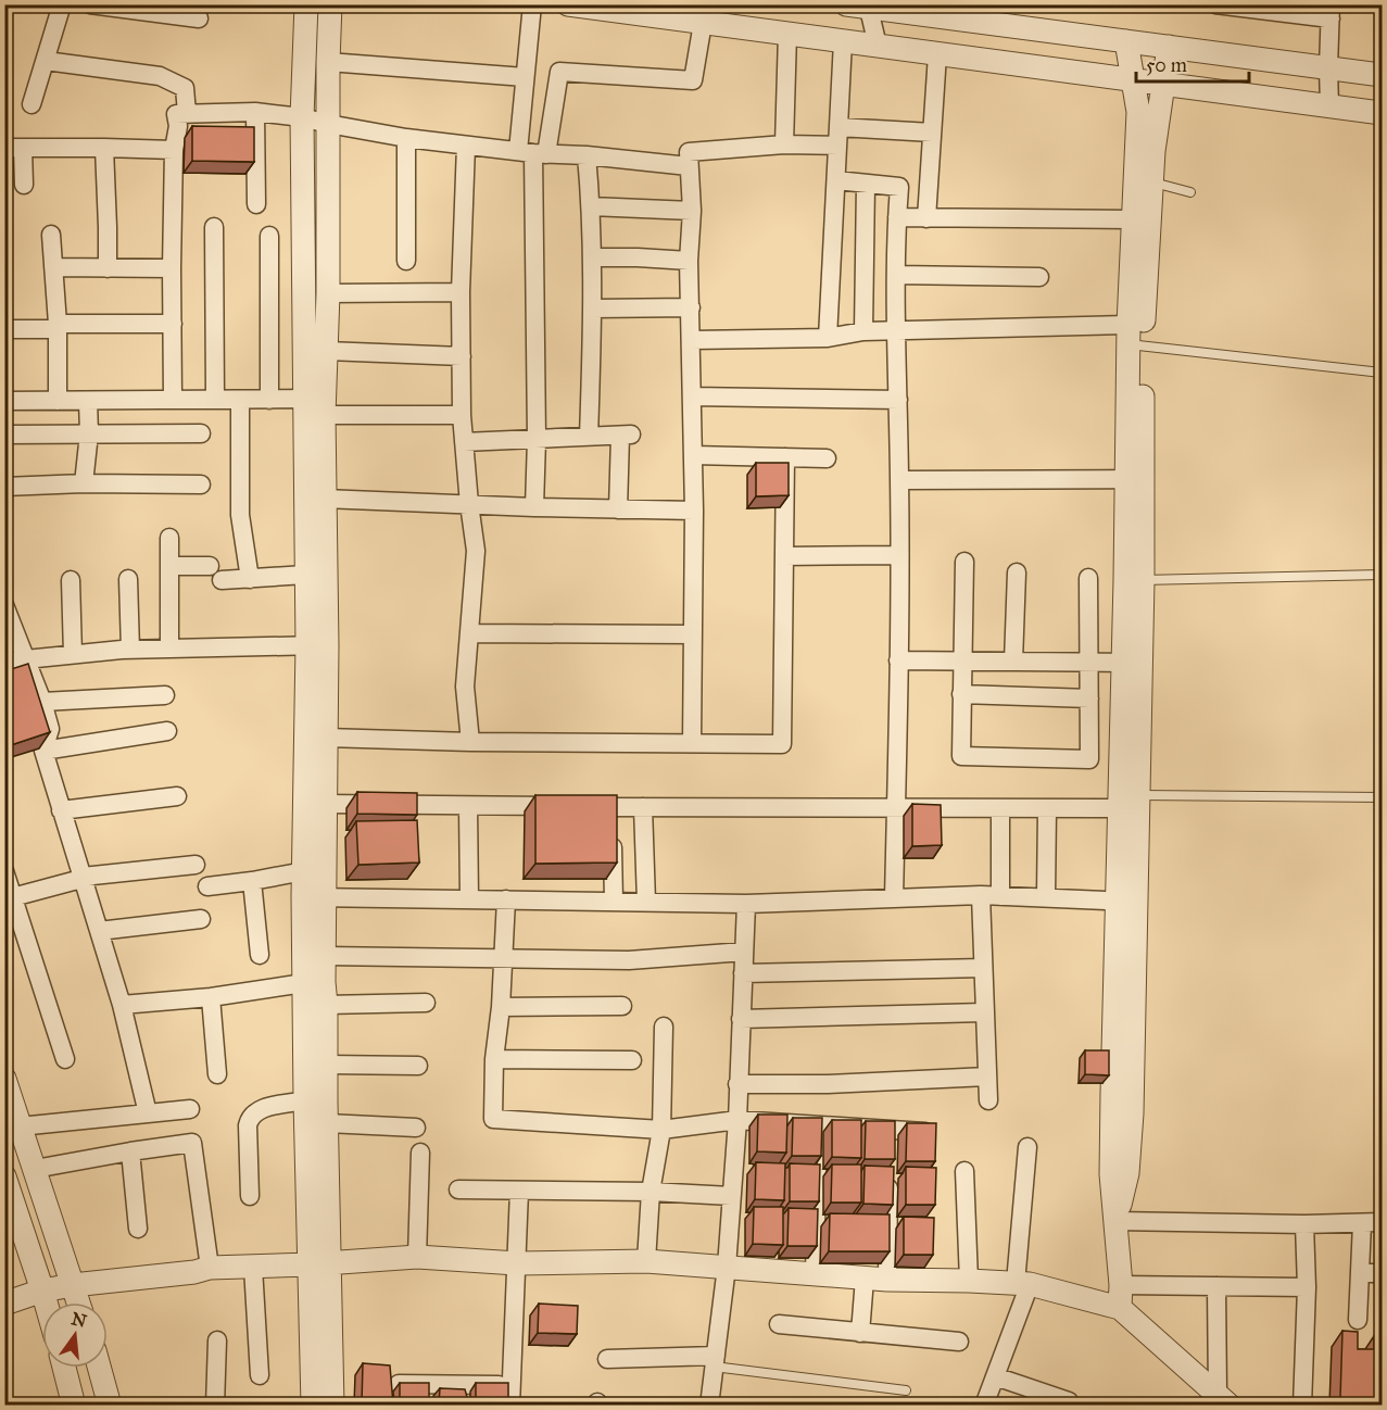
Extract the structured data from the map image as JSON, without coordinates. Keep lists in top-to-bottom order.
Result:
{
  "scale_bar": "50 m",
  "north": "top"
}
